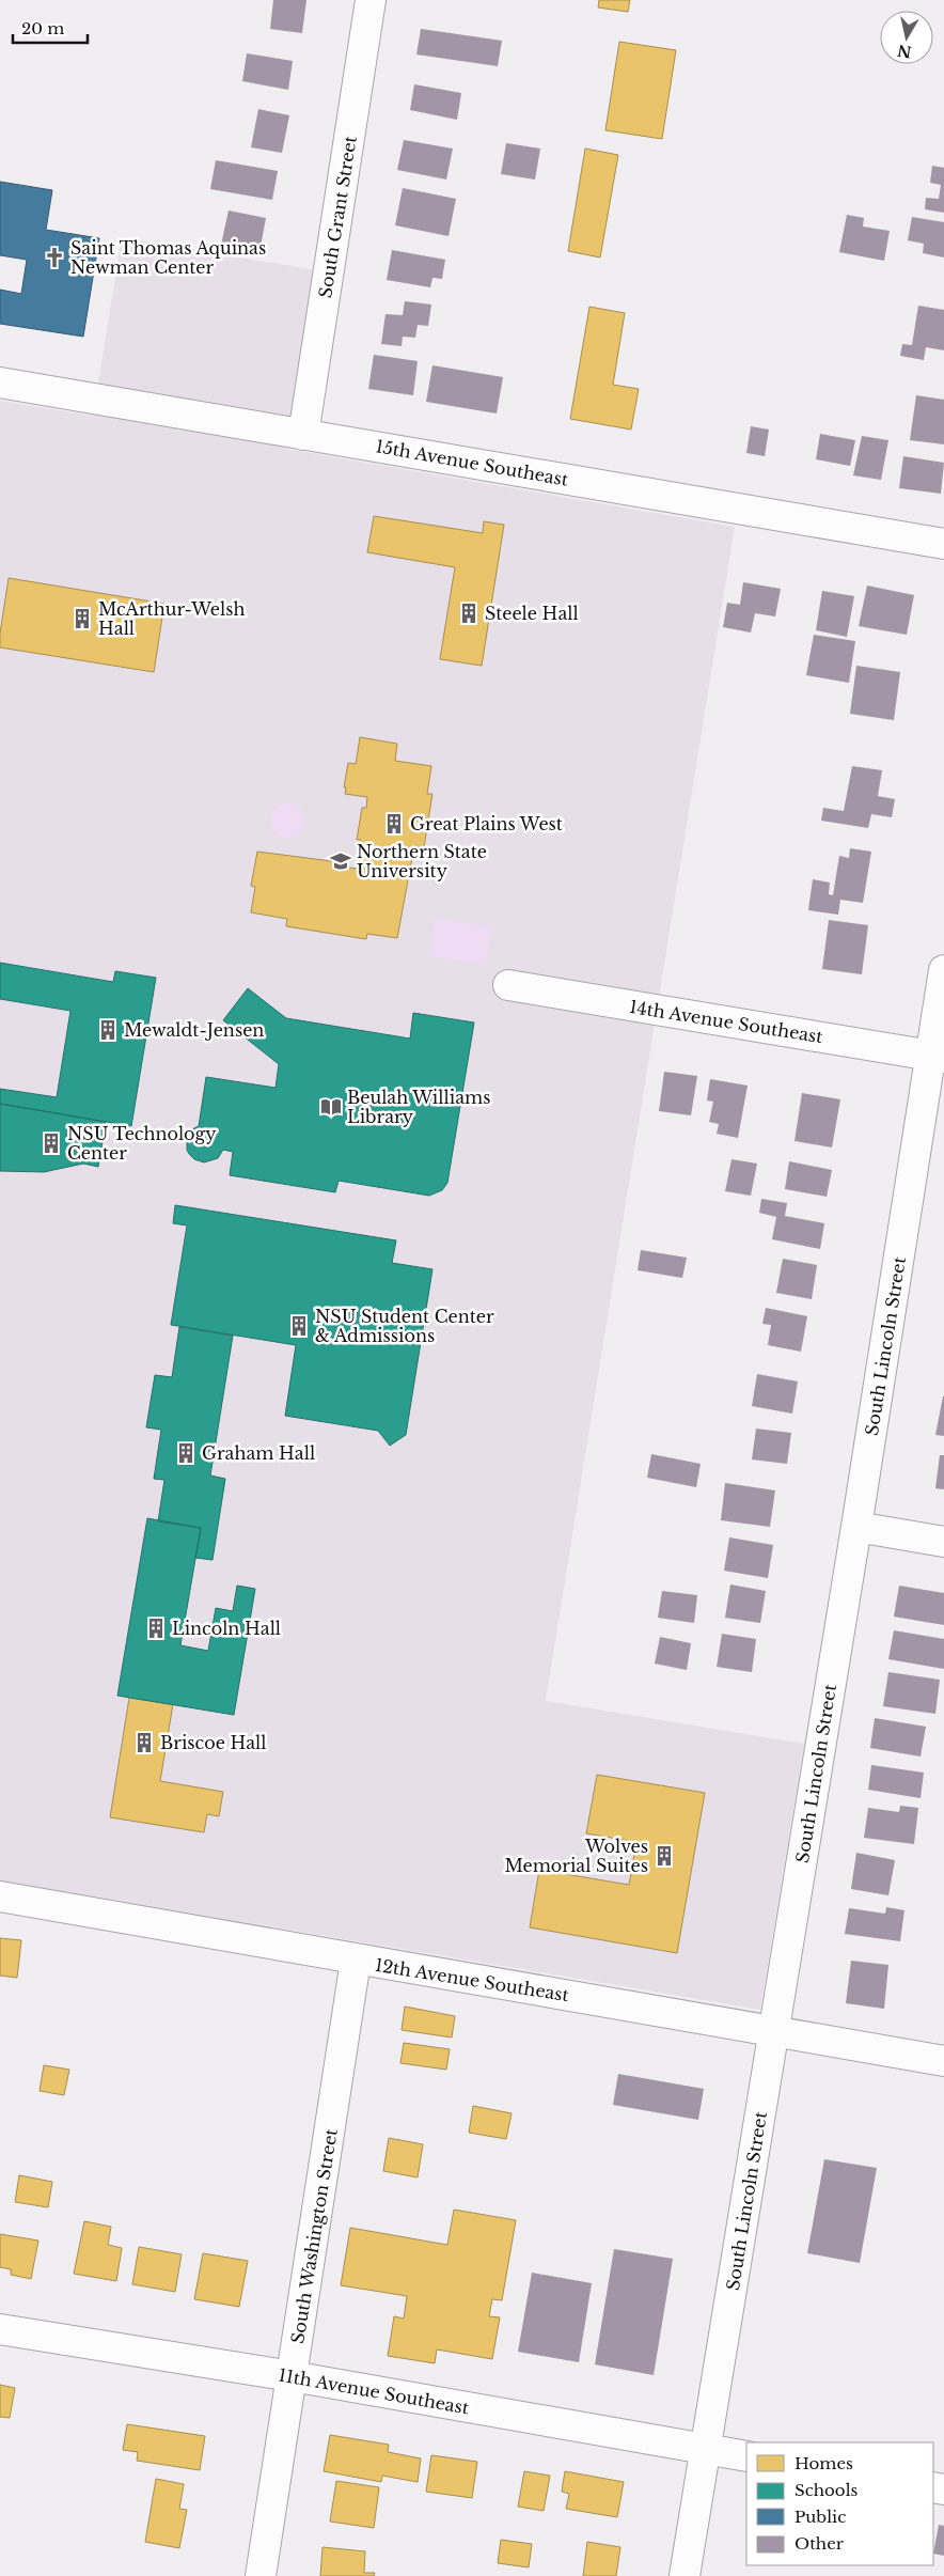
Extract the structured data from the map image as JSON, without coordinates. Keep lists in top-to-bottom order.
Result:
{
  "streets": {
    "street": [
      "South Grant Street",
      "15th Avenue Southeast",
      "14th Avenue Southeast",
      "South Lincoln Street",
      "12th Avenue Southeast",
      "South Washington Street",
      "11th Avenue Southeast"
    ]
  },
  "crossings": [
    ["South Grant Street", "15th Avenue Southeast"],
    ["14th Avenue Southeast", "South Lincoln Street"],
    ["South Lincoln Street", "12th Avenue Southeast"],
    ["South Lincoln Street", "11th Avenue Southeast"],
    ["12th Avenue Southeast", "South Washington Street"],
    ["South Washington Street", "11th Avenue Southeast"]
  ],
  "places": {
    "church": ["Saint Thomas Aquinas Newman Center"],
    "building": [
      "Steele Hall",
      "McArthur-Welsh Hall",
      "Great Plains West",
      "Mewaldt-Jensen",
      "NSU Technology Center",
      "NSU Student Center & Admissions",
      "Graham Hall",
      "Lincoln Hall",
      "Briscoe Hall",
      "Wolves Memorial Suites"
    ],
    "school or university": ["Northern State University"],
    "library": ["Beulah Williams Library"]
  },
  "legend": [
    "Homes",
    "Schools",
    "Public",
    "Other"
  ],
  "scale_bar": "20 m",
  "north": "bottom"
}
